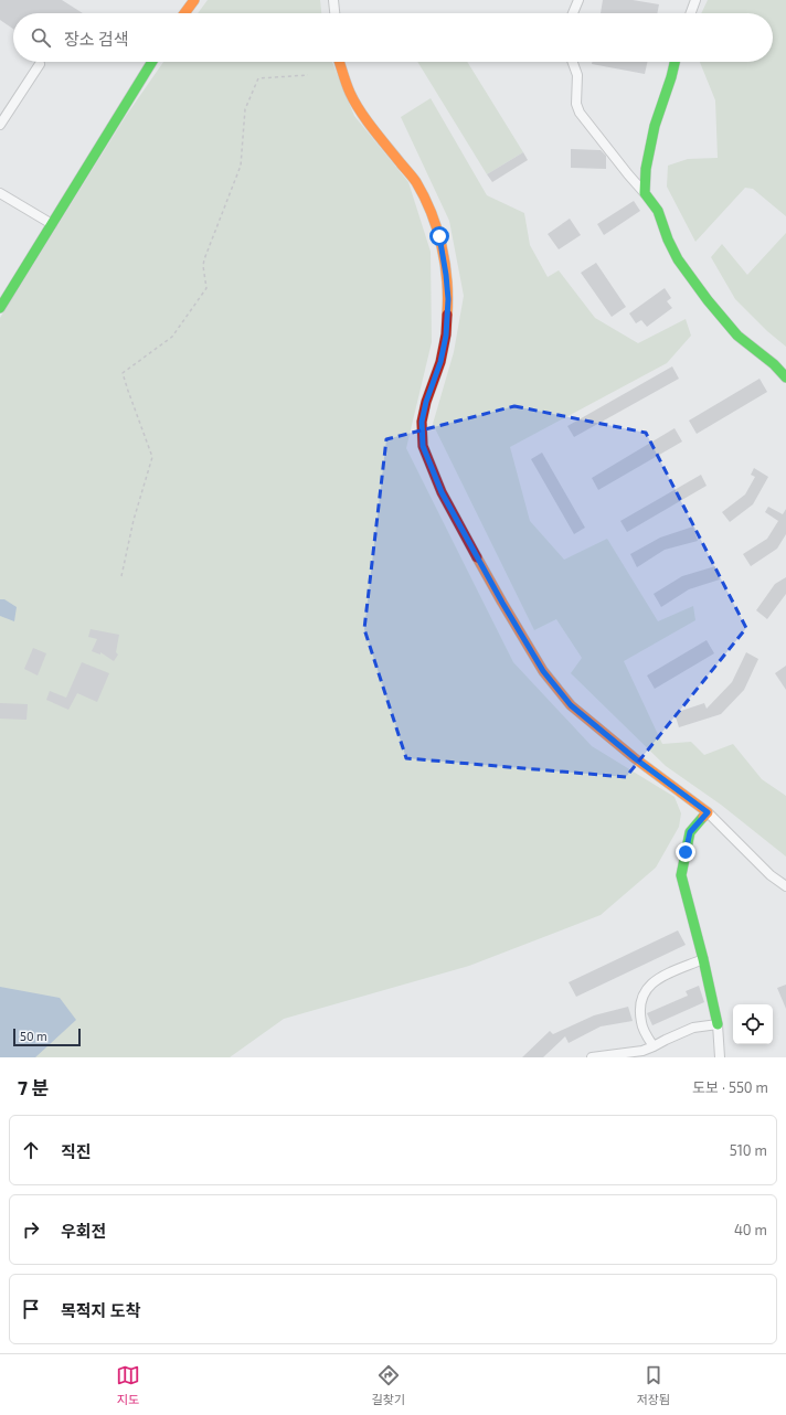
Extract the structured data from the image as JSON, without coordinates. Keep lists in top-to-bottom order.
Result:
{
  "scale_bar": "50 m",
  "page": {
    "search": "장소 검색",
    "scale": "50 m",
    "heading": ["7 분", "도보 · 550 m"],
    "list": [
      ["직진", "510 m"],
      ["우회전", "40 m"],
      "목적지 도착"
    ],
    "nav": ["지도", "길찾기", "저장됨"]
  }
}
